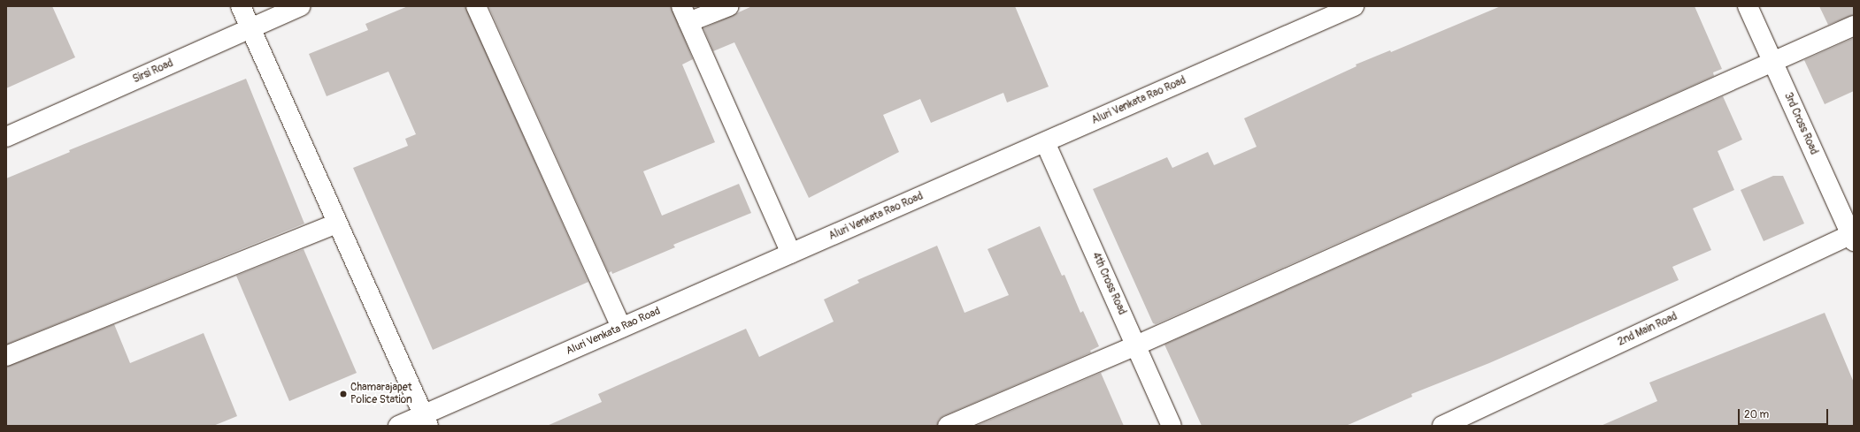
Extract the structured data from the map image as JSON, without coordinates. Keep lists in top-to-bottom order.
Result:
{
  "streets": {
    "street": [
      "Sirsi Road",
      "Aluri Venkata Rao Road",
      "3rd Cross Road",
      "4th Cross Road",
      "2nd Main Road"
    ]
  },
  "crossings": [
    ["Aluri Venkata Rao Road", "4th Cross Road"],
    ["3rd Cross Road", "2nd Main Road"]
  ],
  "places": ["Chamarajapet Police Station"],
  "scale_bar": "20 m"
}
